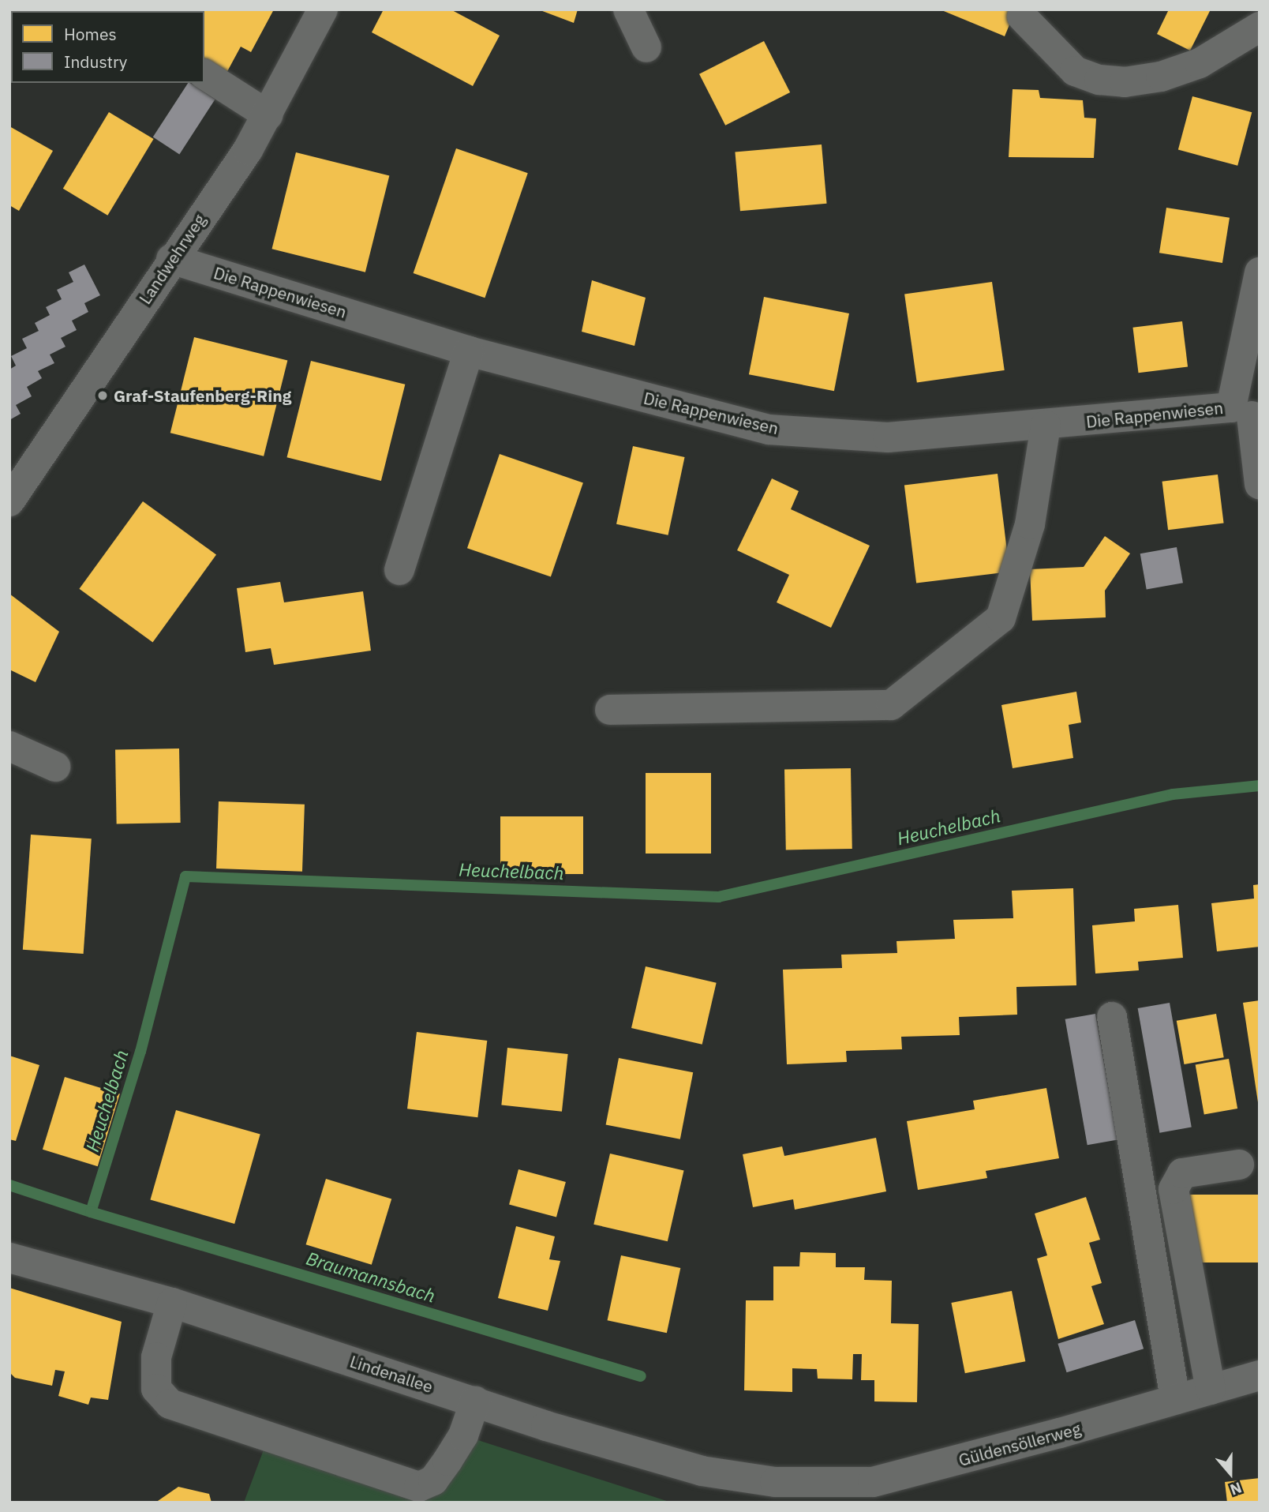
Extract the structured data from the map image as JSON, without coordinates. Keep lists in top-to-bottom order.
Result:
{
  "streets": {
    "street": [
      "Landwehrweg",
      "Die Rappenwiesen",
      "Lindenallee",
      "Güldensöllerweg"
    ]
  },
  "crossings": [
    ["Landwehrweg", "Die Rappenwiesen"],
    ["Lindenallee", "Güldensöllerweg"]
  ],
  "water": ["Heuchelbach", "Braumannsbach"],
  "places": ["Graf-Staufenberg-Ring"],
  "legend": ["Homes", "Industry"],
  "north": "bottom"
}
